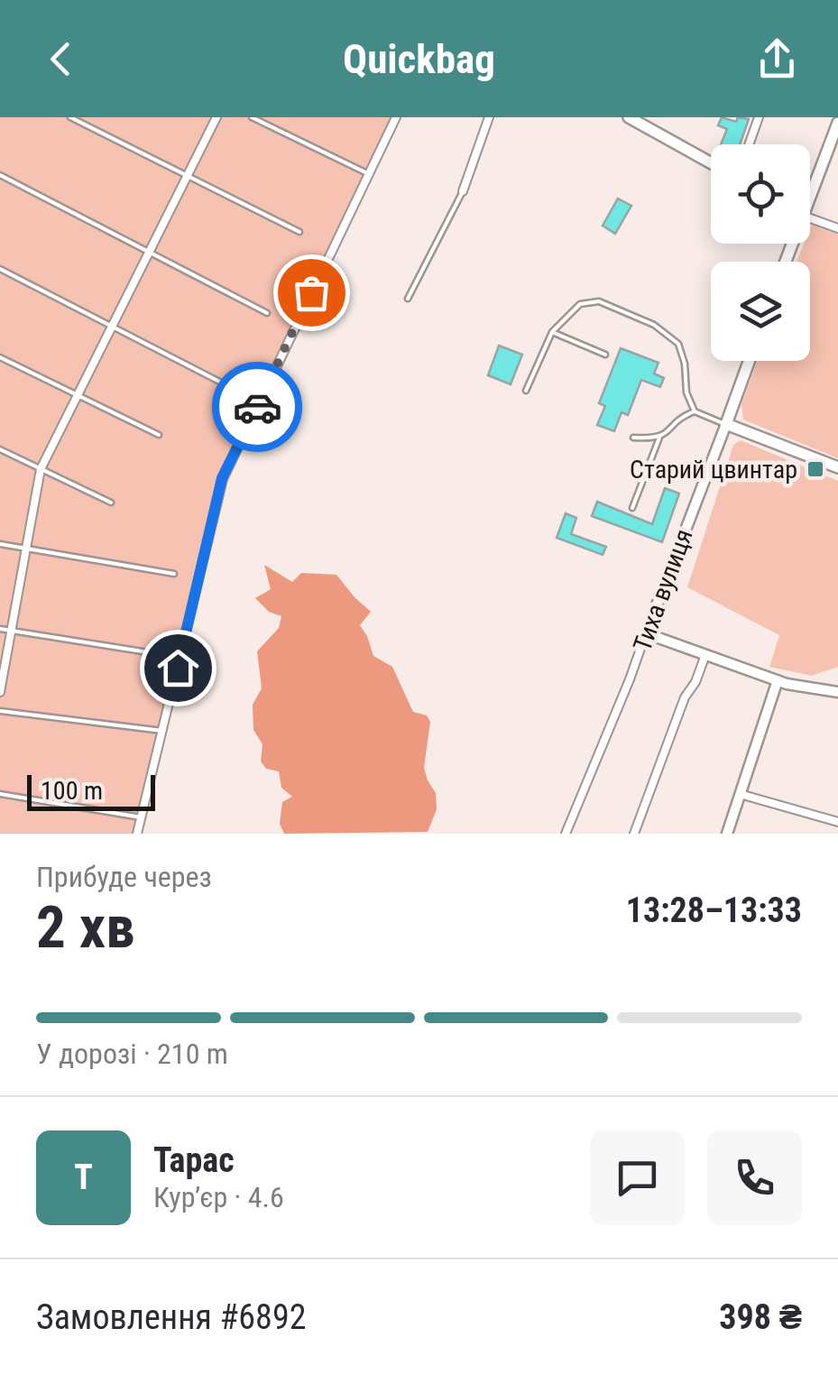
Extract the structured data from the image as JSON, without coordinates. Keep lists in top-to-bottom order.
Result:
{
  "streets": {
    "main road": ["Тиха вулиця"]
  },
  "places": {
    "transit": ["Старий цвинтар"]
  },
  "scale_bar": "100 m",
  "page": {
    "header": "Quickbag",
    "scale": "100 m",
    "heading": ["2 хв", "Прибуде через", "13:28–13:33"],
    "panel": [
      "Тарас",
      "Кур’єр · 4.6",
      "Замовлення #6892",
      "398 ₴"
    ],
    "bar": "У дорозі · 210 m",
    "round": "Т"
  }
}
